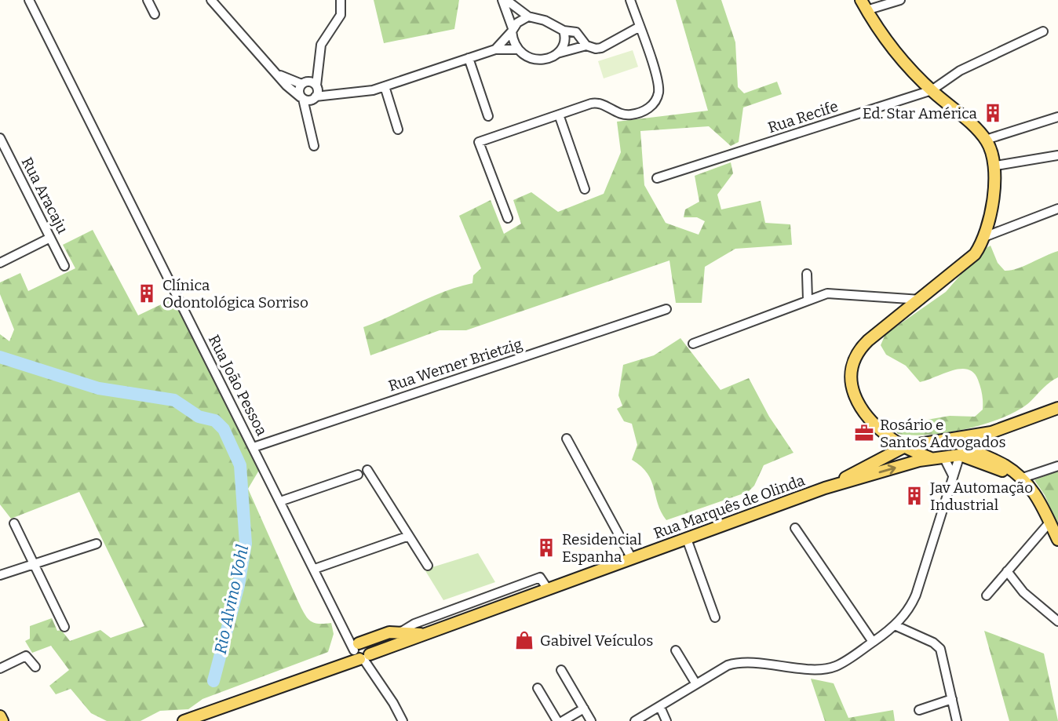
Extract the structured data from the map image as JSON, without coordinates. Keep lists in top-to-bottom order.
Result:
{
  "streets": {
    "main road": ["Rua Marquês de Olinda"],
    "street": [
      "Rua Recife",
      "Rua Aracaju",
      "Rua Werner Brietzig",
      "Rua João Pessoa"
    ]
  },
  "crossings": [
    ["Rua Werner Brietzig", "Rua João Pessoa"],
    ["Rua João Pessoa", "Rua Marquês de Olinda"]
  ],
  "water": ["Rio Alvino Vohl"],
  "places": {
    "building": [
      "Ed. Star América",
      "Clínica Odontológica Sorriso",
      "Jav Automação Industrial",
      "Residencial Espanha"
    ],
    "office": ["Rosário e Santos Advogados"],
    "shop": ["Gabivel Veículos"]
  }
}
